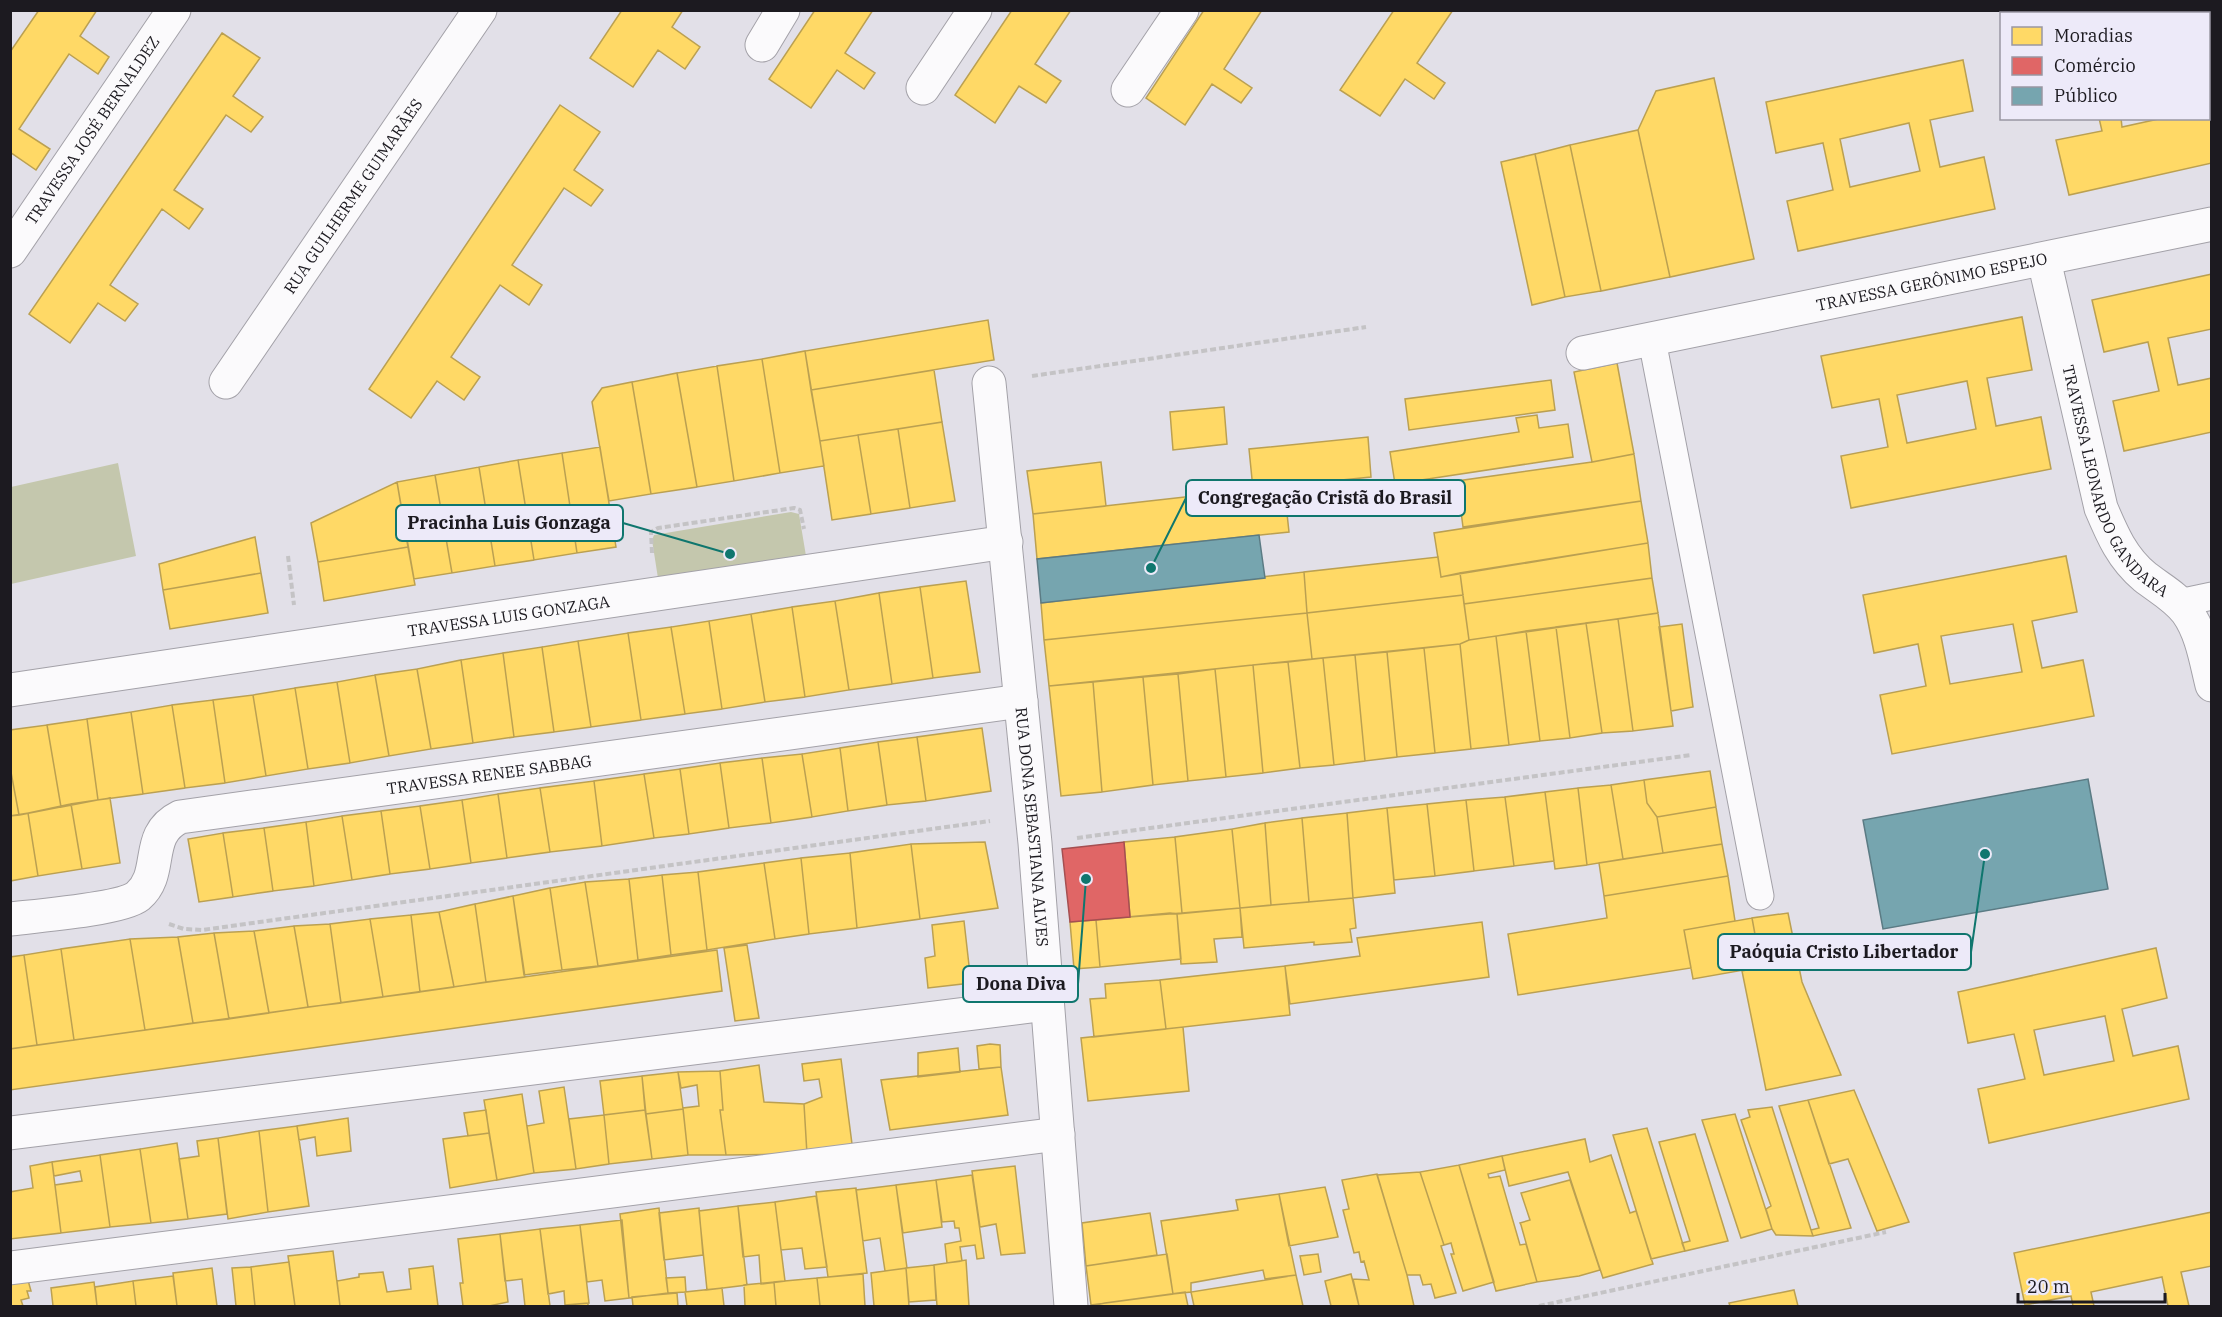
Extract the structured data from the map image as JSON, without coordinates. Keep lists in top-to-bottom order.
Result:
{
  "streets": {
    "street": [
      "TRAVESSA JOSÉ BERNALDEZ",
      "RUA GUILHERME GUIMARÃES",
      "TRAVESSA GERÔNIMO ESPEJO",
      "TRAVESSA LEONARDO GANDARA",
      "TRAVESSA LUIS GONZAGA",
      "TRAVESSA RENEE SABBAG",
      "RUA DONA SEBASTIANA ALVES"
    ]
  },
  "crossings": [
    ["TRAVESSA GERÔNIMO ESPEJO", "TRAVESSA LEONARDO GANDARA"],
    ["TRAVESSA LUIS GONZAGA", "RUA DONA SEBASTIANA ALVES"],
    ["TRAVESSA RENEE SABBAG", "RUA DONA SEBASTIANA ALVES"]
  ],
  "places": [
    "Pracinha Luis Gonzaga",
    "Congregação Cristã do Brasil",
    "Paóquia Cristo Libertador",
    "Dona Diva"
  ],
  "legend": ["Moradias", "Comércio", "Público"],
  "scale_bar": "20 m"
}
